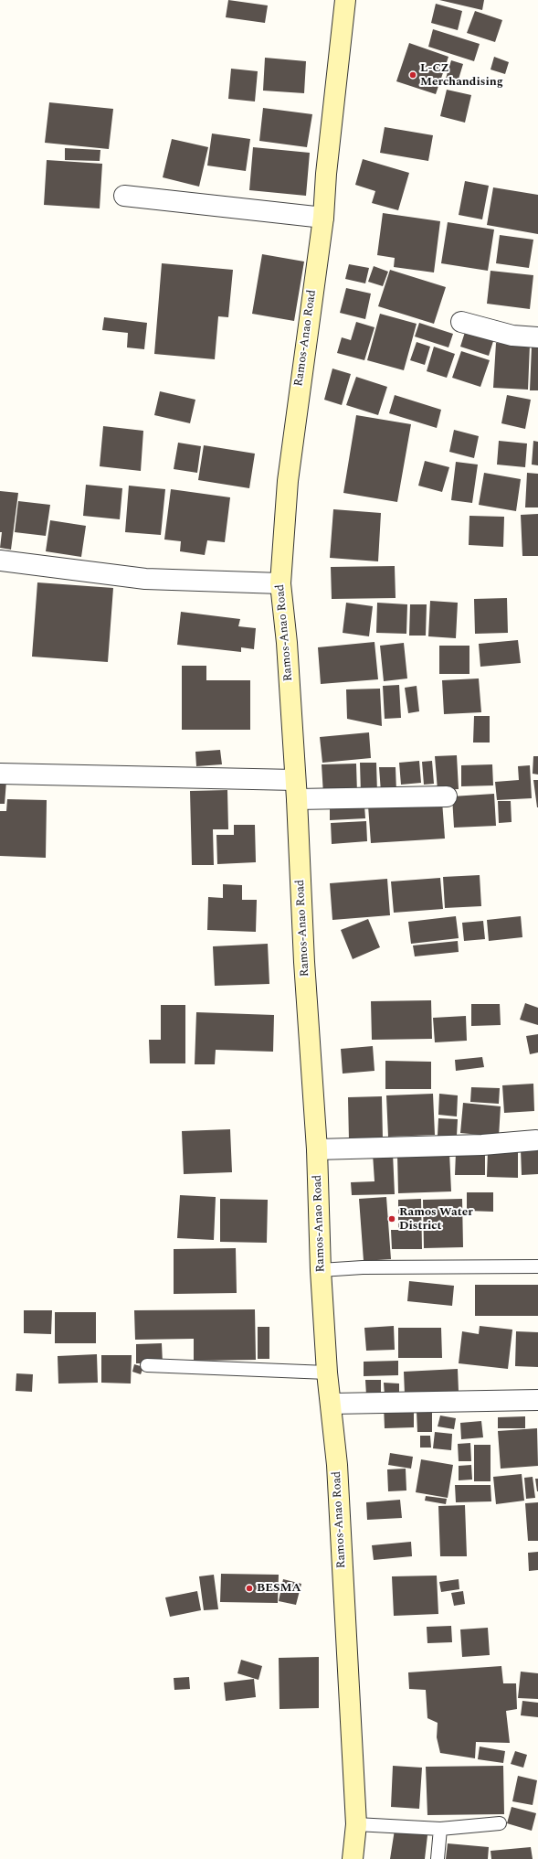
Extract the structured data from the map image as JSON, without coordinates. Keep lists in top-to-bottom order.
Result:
{
  "streets": {
    "main road": ["Ramos-Anao Road"]
  },
  "places": ["L-CZ Merchandising", "Ramos Water District", "BESMA"]
}
